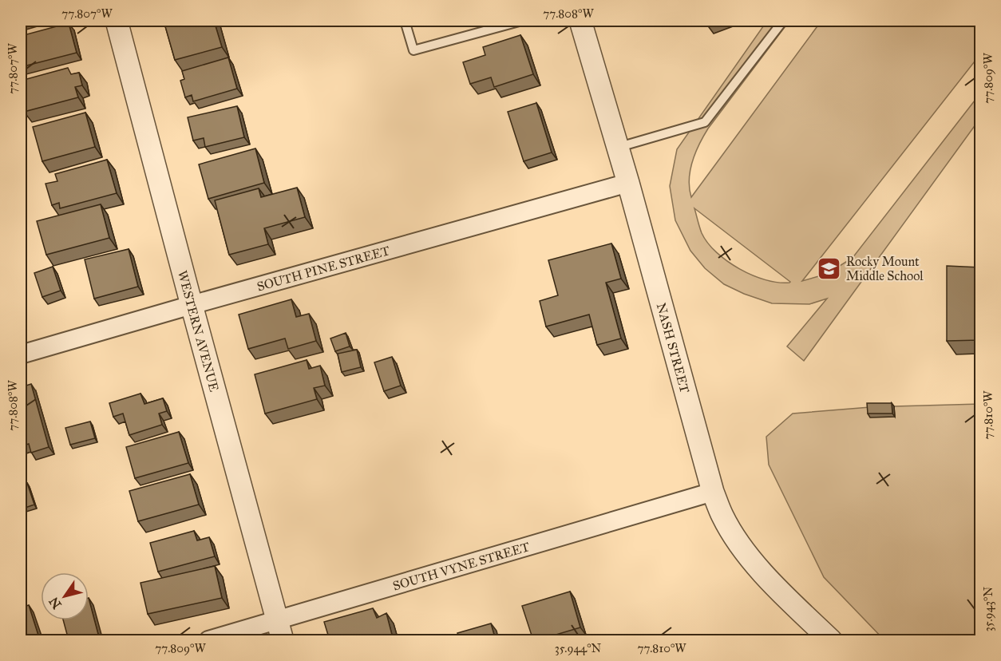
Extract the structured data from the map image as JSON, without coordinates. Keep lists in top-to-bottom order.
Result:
{
  "streets": {
    "street": [
      "SOUTH PINE STREET",
      "WESTERN AVENUE",
      "NASH STREET",
      "SOUTH VYNE STREET"
    ]
  },
  "crossings": [
    ["SOUTH PINE STREET", "WESTERN AVENUE"],
    ["SOUTH PINE STREET", "NASH STREET"],
    ["WESTERN AVENUE", "SOUTH VYNE STREET"],
    ["NASH STREET", "SOUTH VYNE STREET"]
  ],
  "places": {
    "school or university": ["Rocky Mount Middle School"]
  },
  "north": "bottom left",
  "coordinates": [
    "77.807°W",
    "77.808°W",
    "77.809°W",
    "77.810°W",
    "35.943°N",
    "35.944°N"
  ]
}
